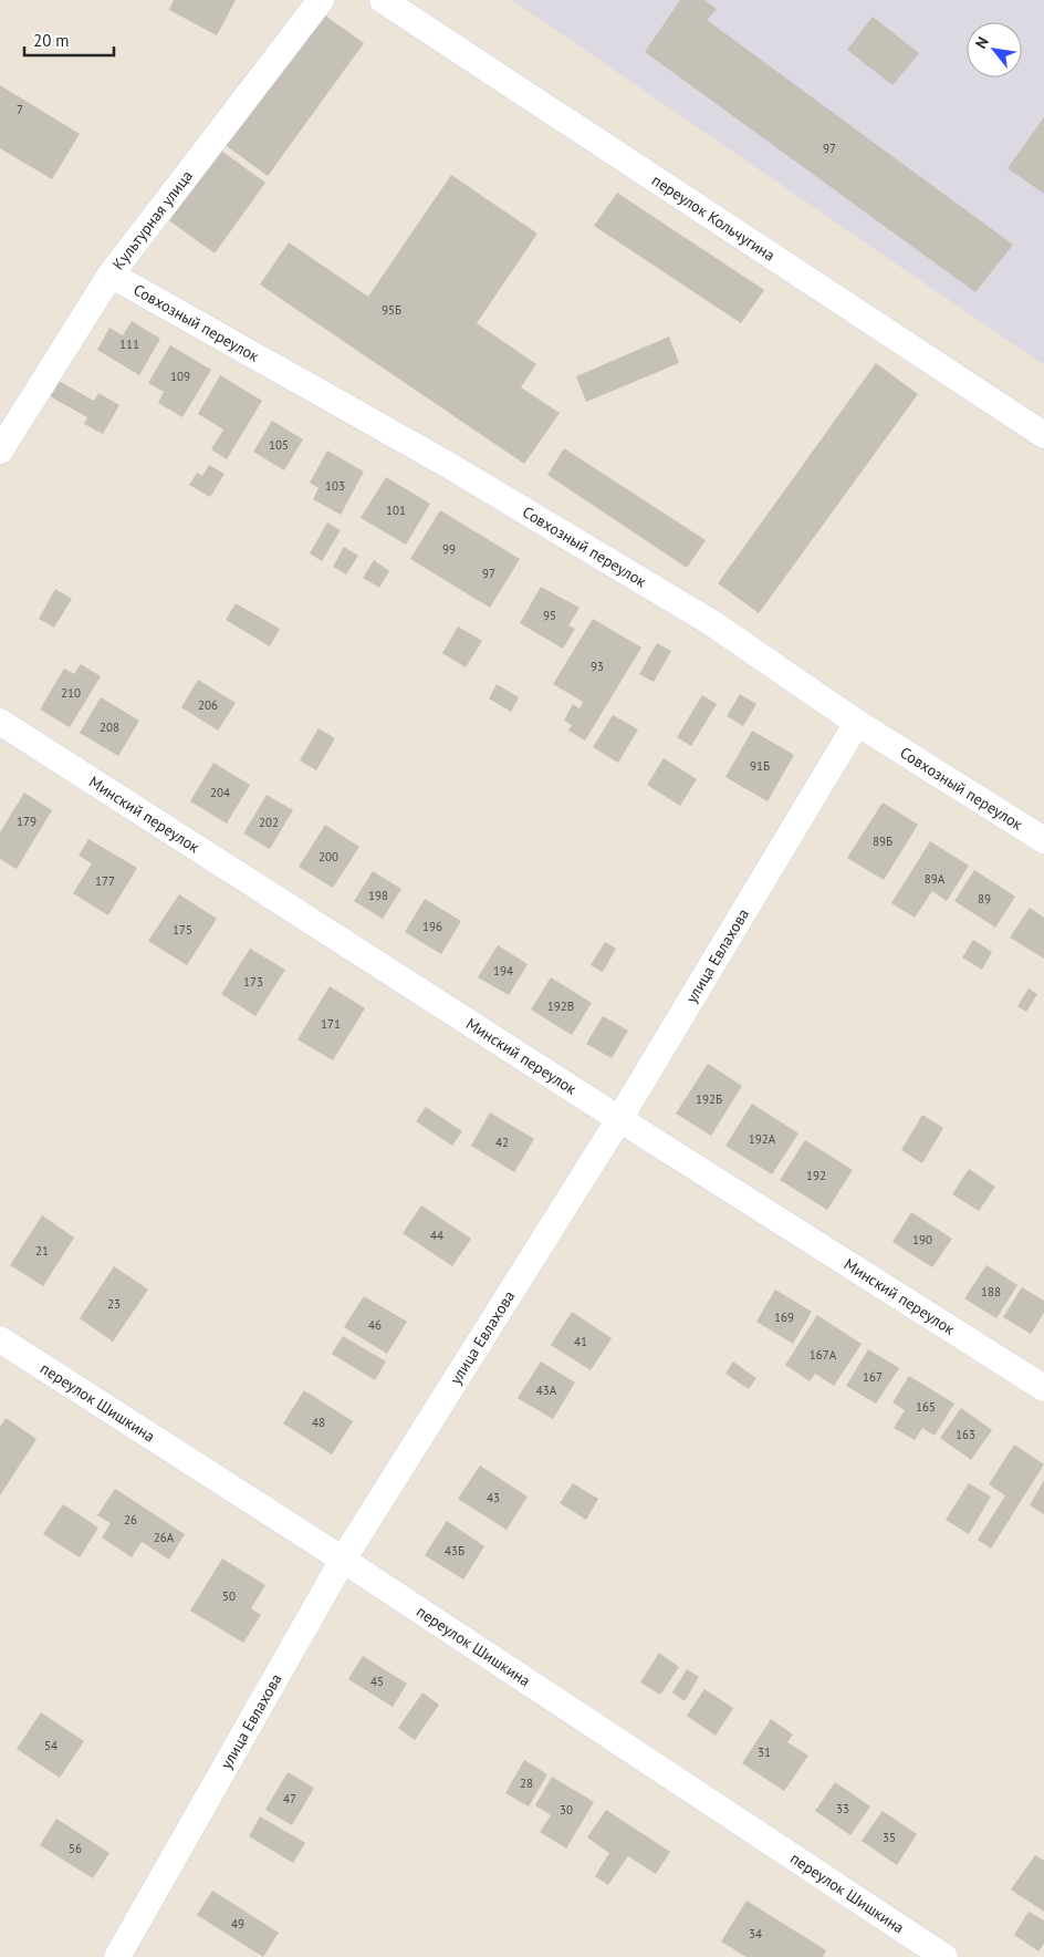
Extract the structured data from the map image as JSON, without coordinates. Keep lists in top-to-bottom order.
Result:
{
  "streets": {
    "street": [
      "переулок Кольчугина",
      "Культурная улица",
      "Совхозный переулок",
      "Минский переулок",
      "улица Евлахова",
      "переулок Шишкина"
    ]
  },
  "crossings": [
    ["Культурная улица", "Совхозный переулок"],
    ["Совхозный переулок", "улица Евлахова"],
    ["Минский переулок", "улица Евлахова"],
    ["улица Евлахова", "переулок Шишкина"]
  ],
  "house_numbers": [
    "7",
    "97",
    "95Б",
    "111",
    "109",
    "105",
    "103",
    "101",
    "99",
    "97",
    "95",
    "93",
    "210",
    "206",
    "208",
    "91Б",
    "204",
    "179",
    "202",
    "89Б",
    "200",
    "89А",
    "177",
    "198",
    "89",
    "196",
    "175",
    "194",
    "173",
    "192В",
    "171",
    "192Б",
    "192А",
    "42",
    "192",
    "44",
    "190",
    "21",
    "188",
    "23",
    "169",
    "46",
    "41",
    "167А",
    "167",
    "43А",
    "165",
    "48",
    "163",
    "43",
    "26",
    "26А",
    "43Б",
    "50",
    "45",
    "54",
    "31",
    "28",
    "47",
    "33",
    "30",
    "35",
    "56",
    "49",
    "34"
  ],
  "scale_bar": "20 m",
  "north": "top left"
}
